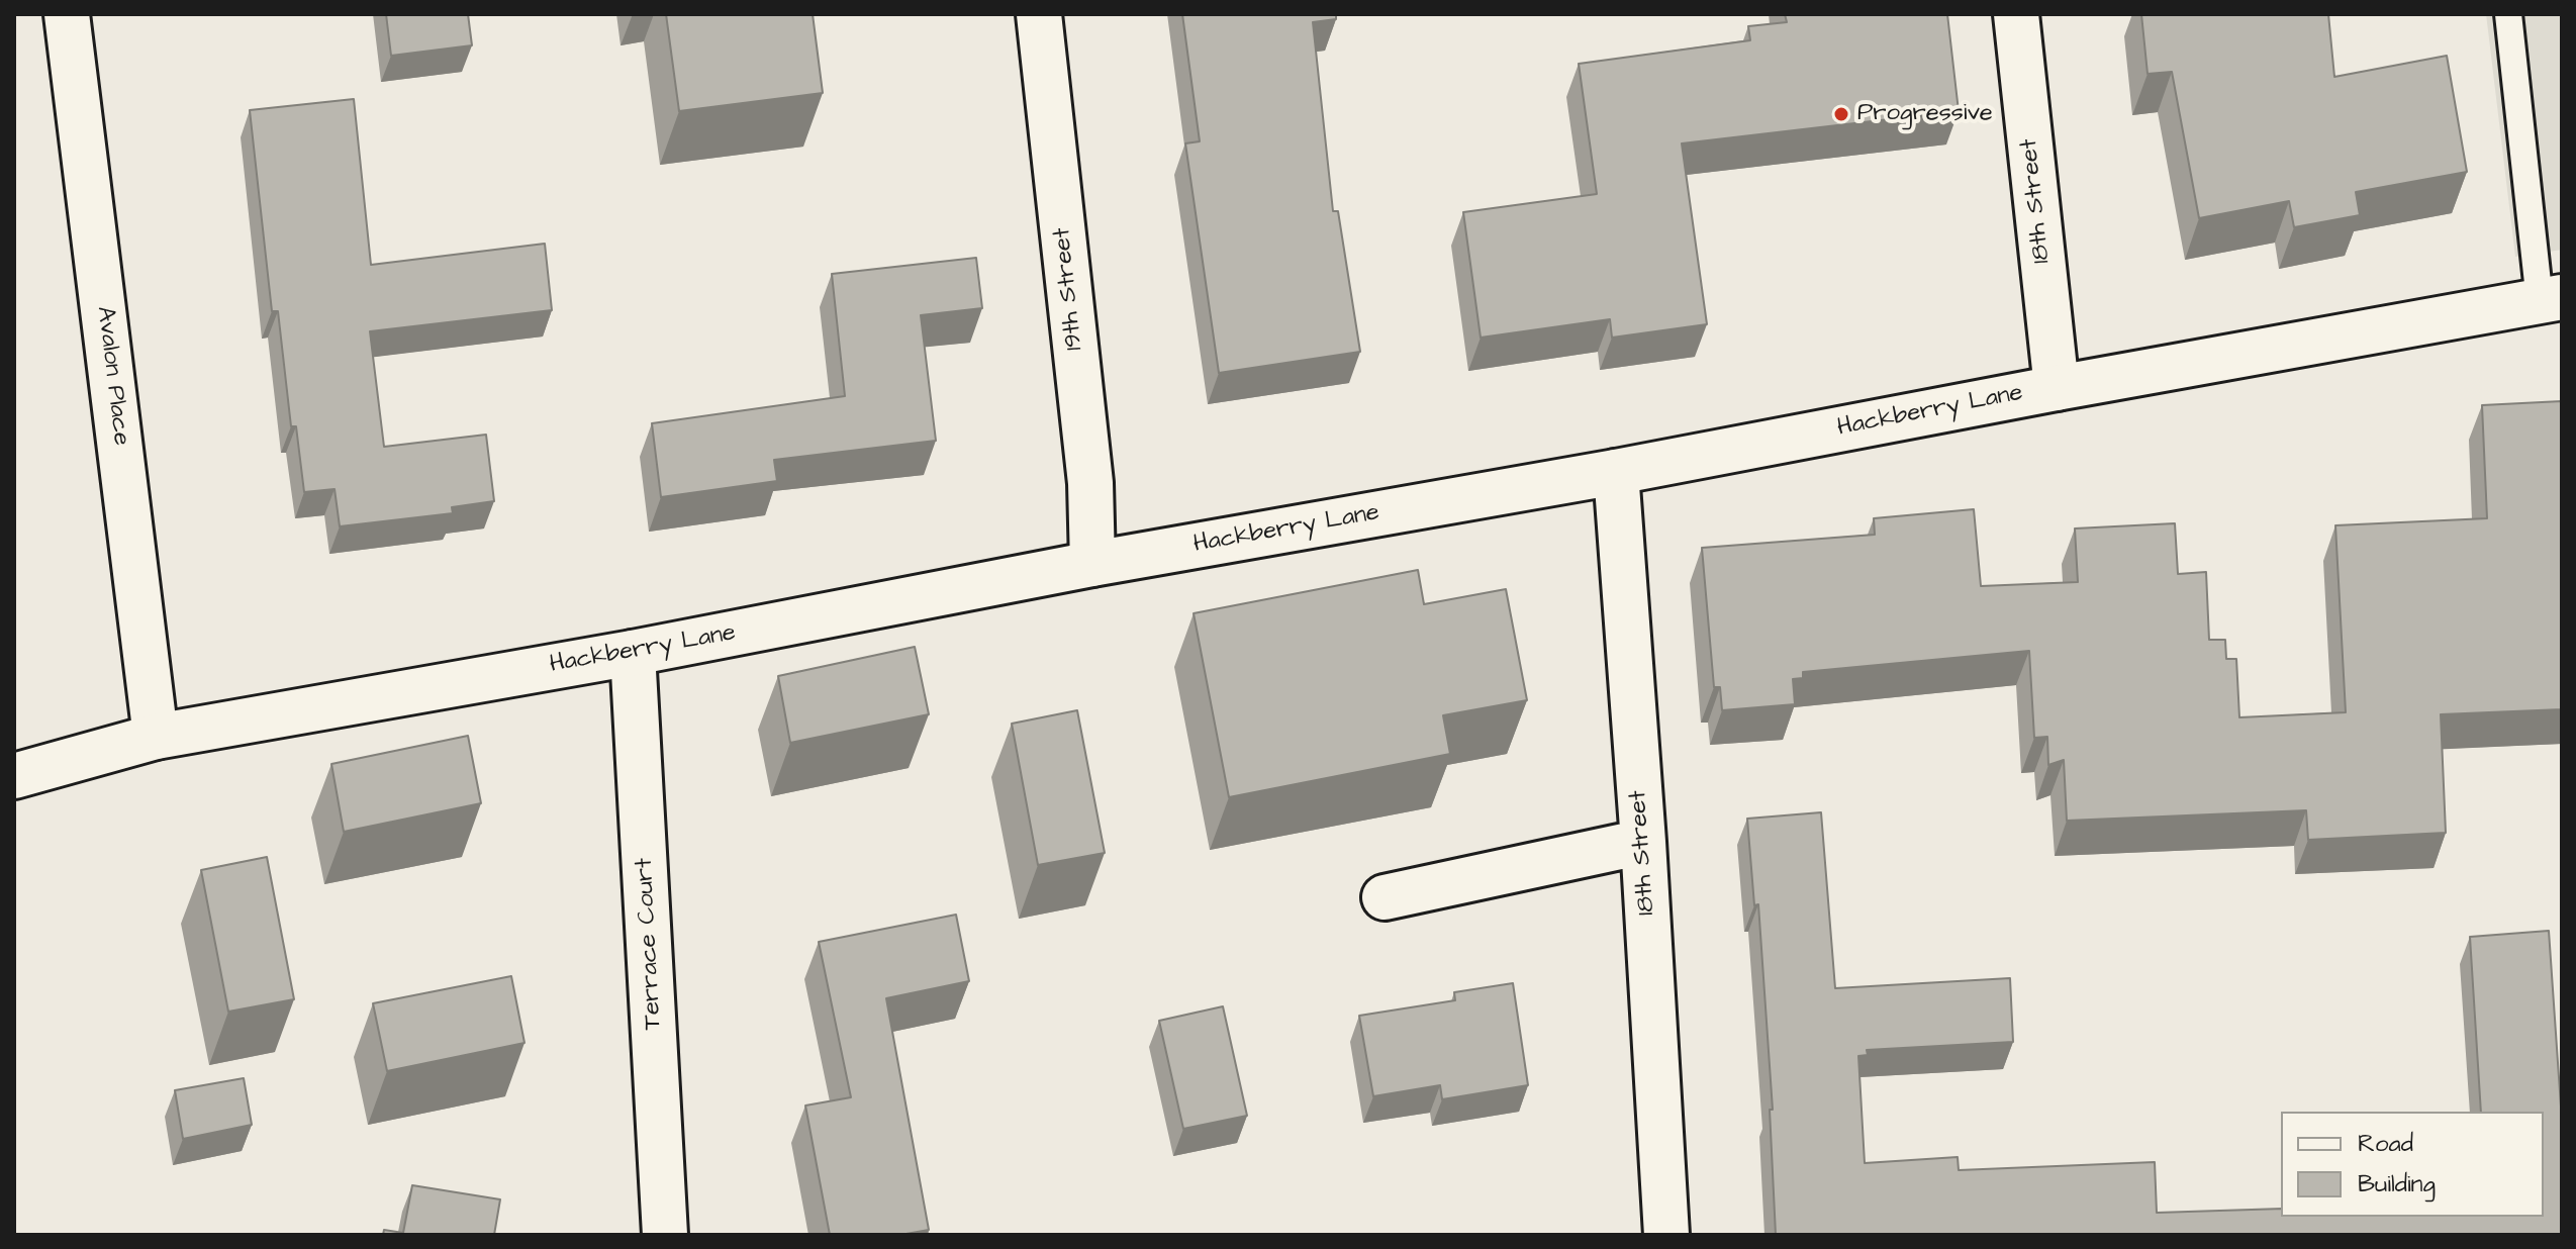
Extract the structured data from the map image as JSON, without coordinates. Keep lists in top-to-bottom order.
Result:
{
  "streets": {
    "street": [
      "18th Street",
      "19th Street",
      "Avalon Place",
      "Hackberry Lane",
      "Terrace Court"
    ]
  },
  "crossings": [
    ["18th Street", "Hackberry Lane"],
    ["19th Street", "Hackberry Lane"],
    ["Avalon Place", "Hackberry Lane"],
    ["Hackberry Lane", "Terrace Court"]
  ],
  "places": ["Progressive"],
  "legend": ["Road", "Building"]
}
